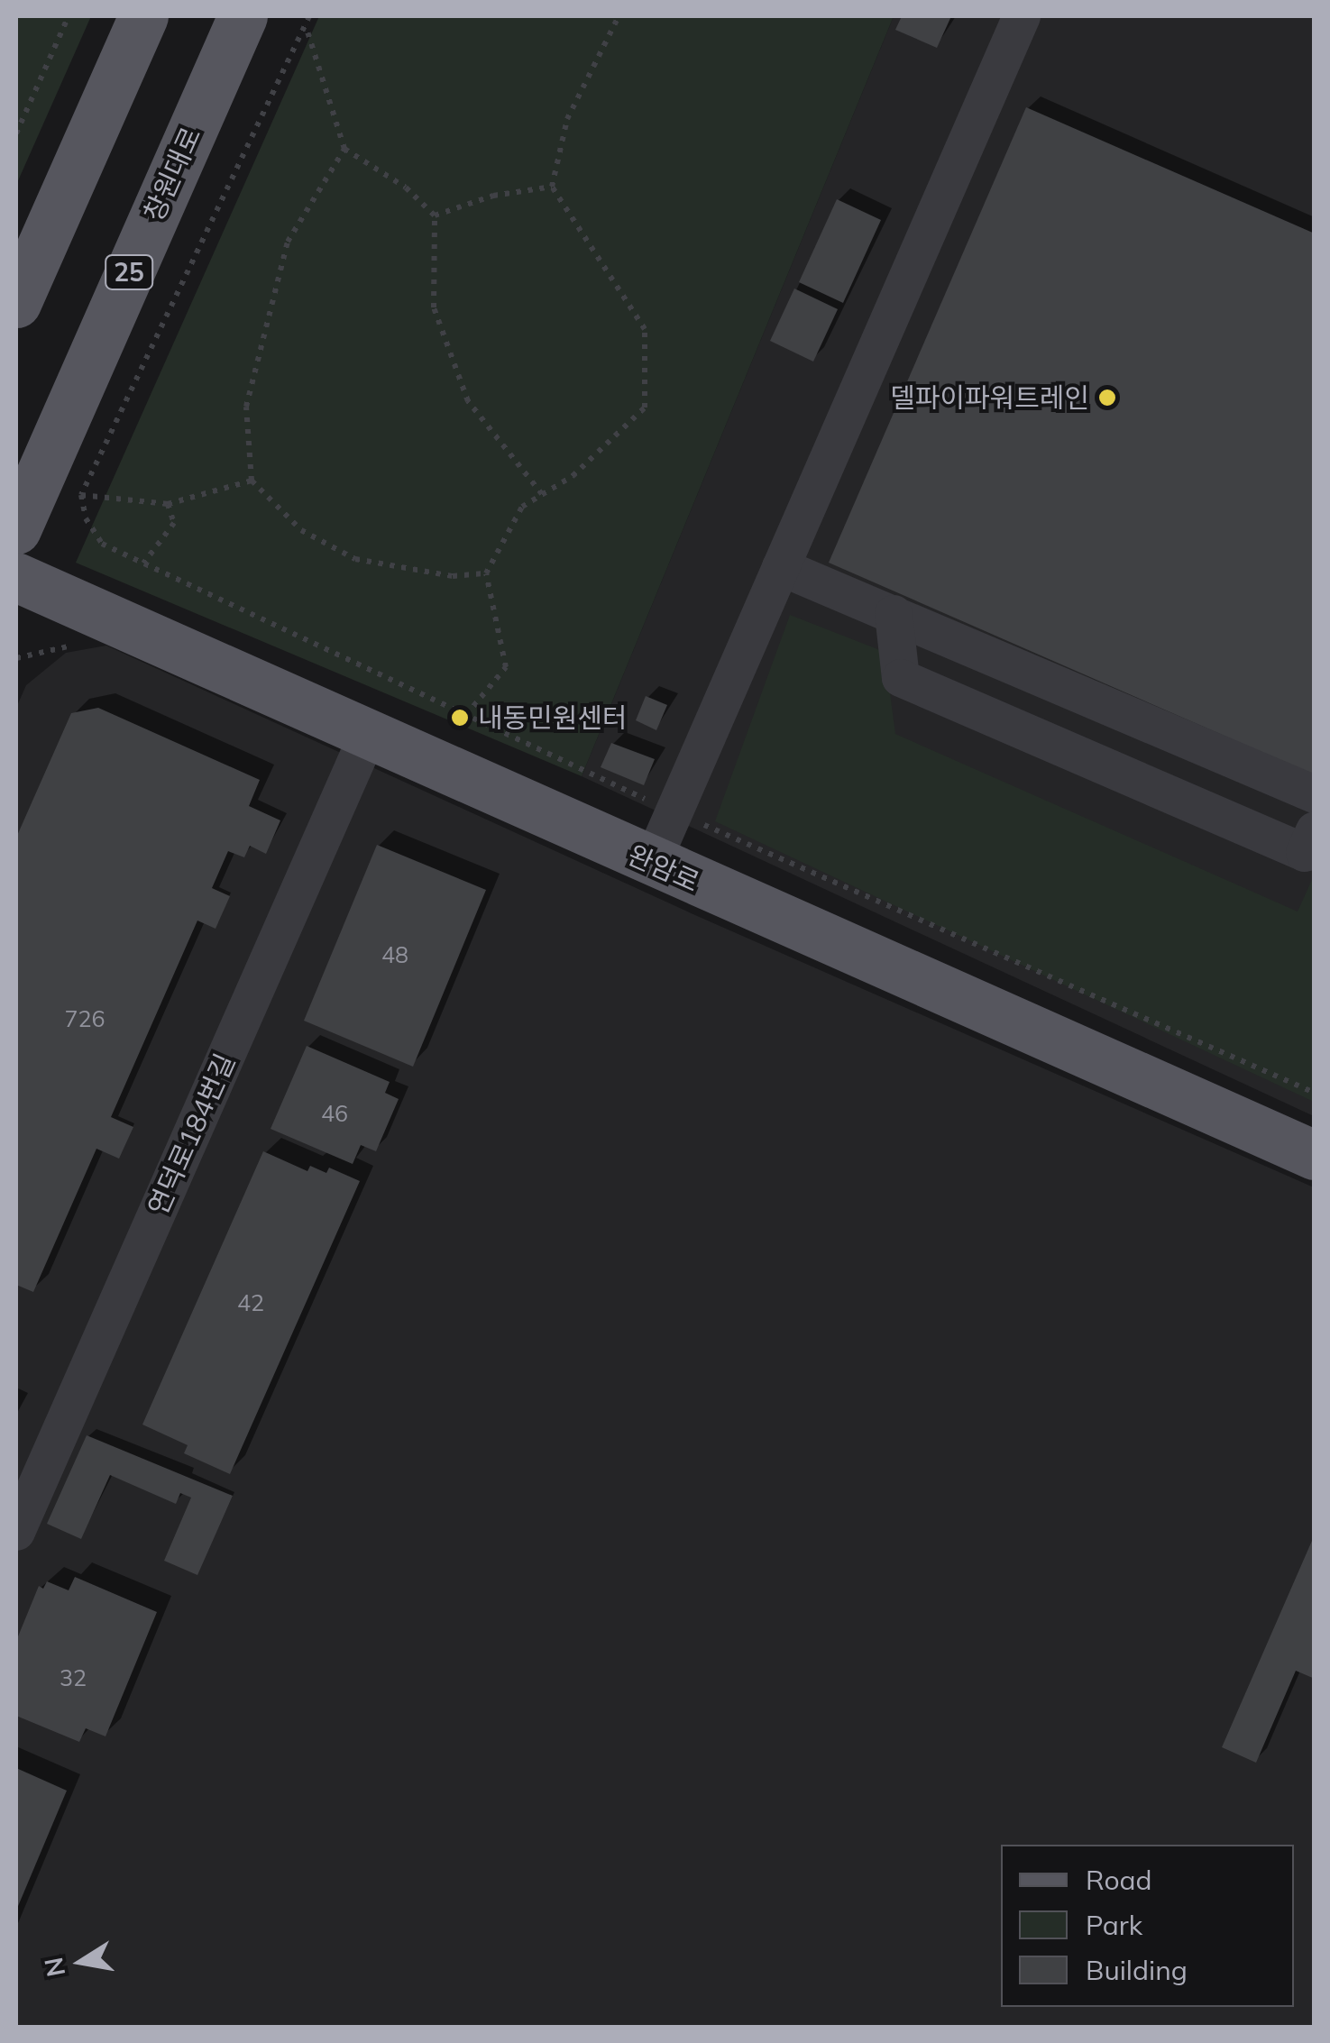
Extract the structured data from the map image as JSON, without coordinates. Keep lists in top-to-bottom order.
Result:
{
  "streets": {
    "main road": ["창원대로", "25", "완암로"],
    "street": ["연덕로184번길"]
  },
  "crossings": [
    ["완암로", "연덕로184번길"]
  ],
  "places": ["델파이파워트레인", "내동민원센터"],
  "house_numbers": [
    "48",
    "726",
    "46",
    "42",
    "32"
  ],
  "legend": ["Road", "Park", "Building"],
  "north": "left"
}
